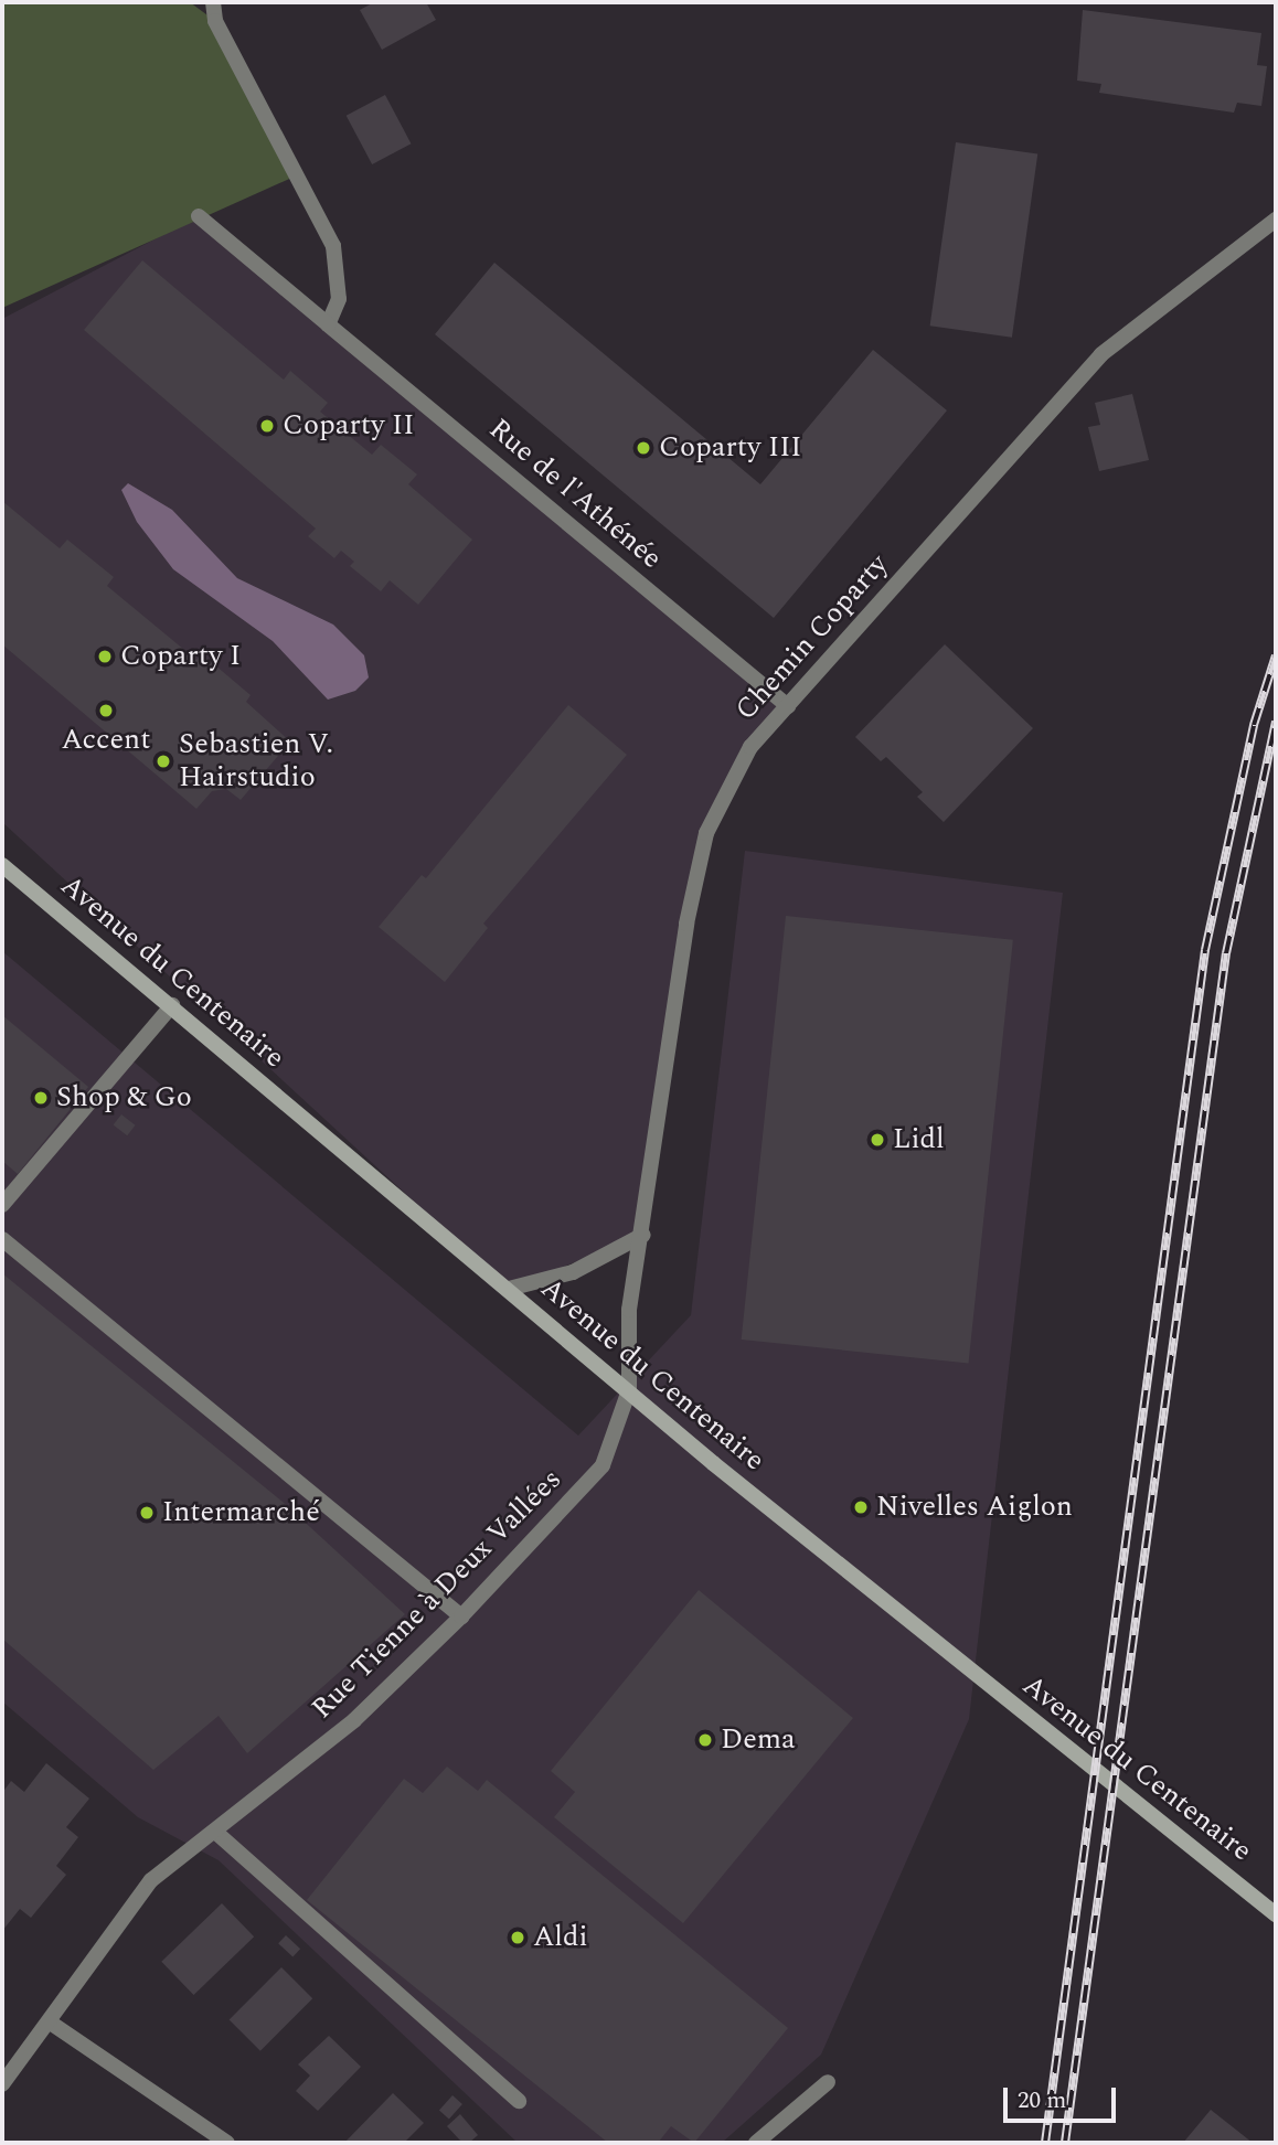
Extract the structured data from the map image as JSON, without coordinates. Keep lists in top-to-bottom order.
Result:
{
  "streets": {
    "main road": ["Avenue du Centenaire"],
    "street": ["Rue de l'Athénée", "Chemin Coparty", "Rue Tienne à Deux Vallées"]
  },
  "crossings": [
    ["Rue de l'Athénée", "Chemin Coparty"],
    ["Chemin Coparty", "Avenue du Centenaire"],
    ["Chemin Coparty", "Rue Tienne à Deux Vallées"],
    ["Avenue du Centenaire", "Rue Tienne à Deux Vallées"]
  ],
  "places": [
    "Coparty II",
    "Coparty III",
    "Coparty I",
    "Accent",
    "Sebastien V. Hairstudio",
    "Shop & Go",
    "Lidl",
    "Nivelles Aiglon",
    "Intermarché",
    "Dema",
    "Aldi"
  ],
  "scale_bar": "20 m"
}
